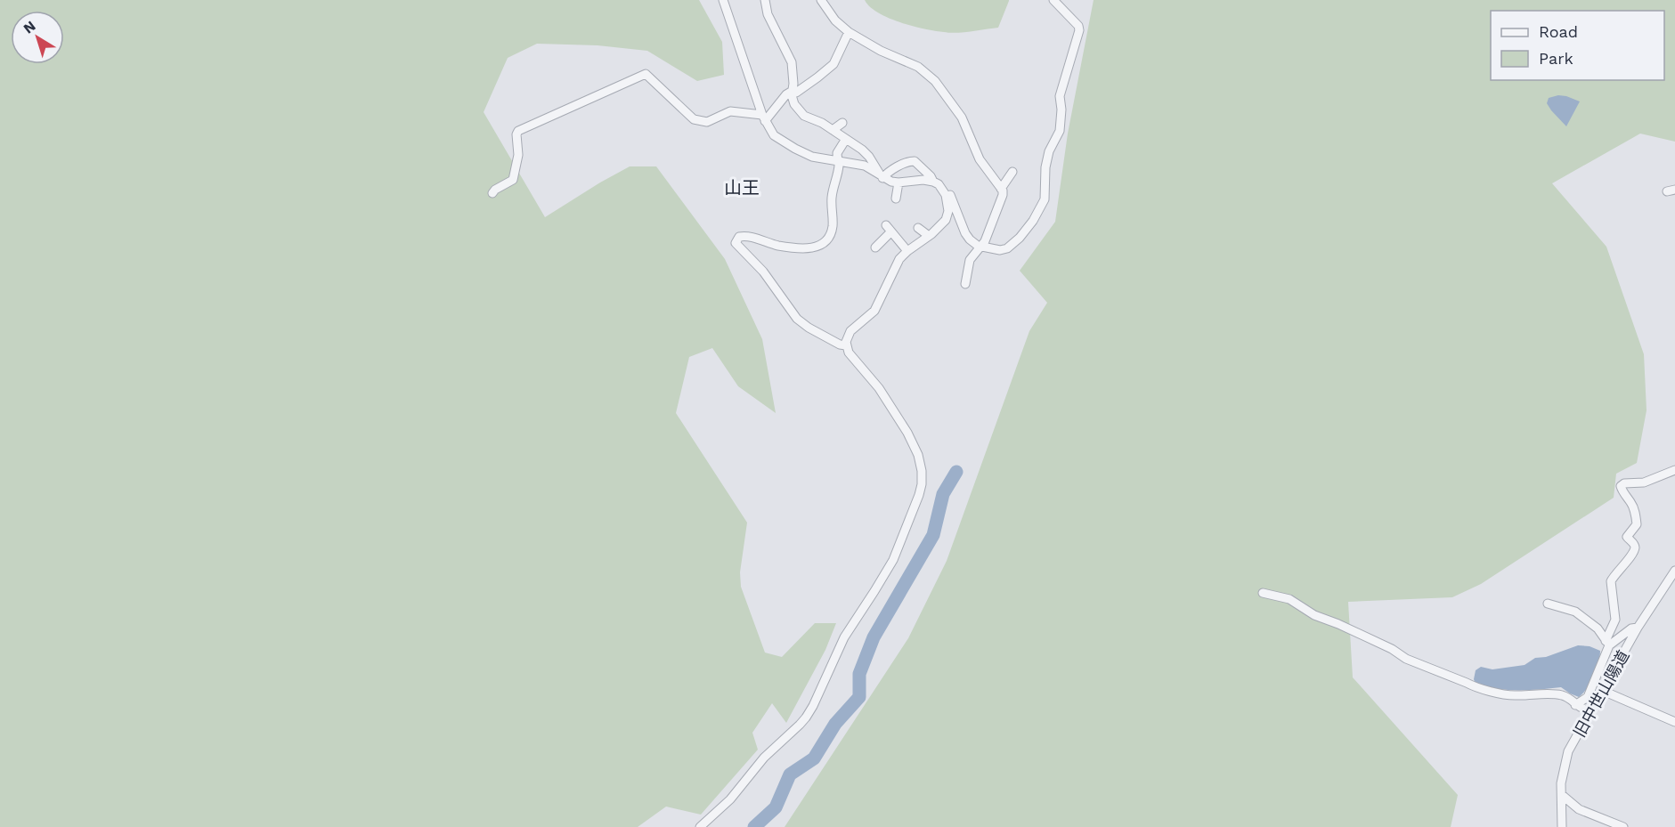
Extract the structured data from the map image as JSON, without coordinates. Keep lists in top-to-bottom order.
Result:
{
  "streets": {
    "street": ["旧中世山陽道"]
  },
  "districts": ["山王"],
  "legend": ["Road", "Park"],
  "north": "top left"
}
